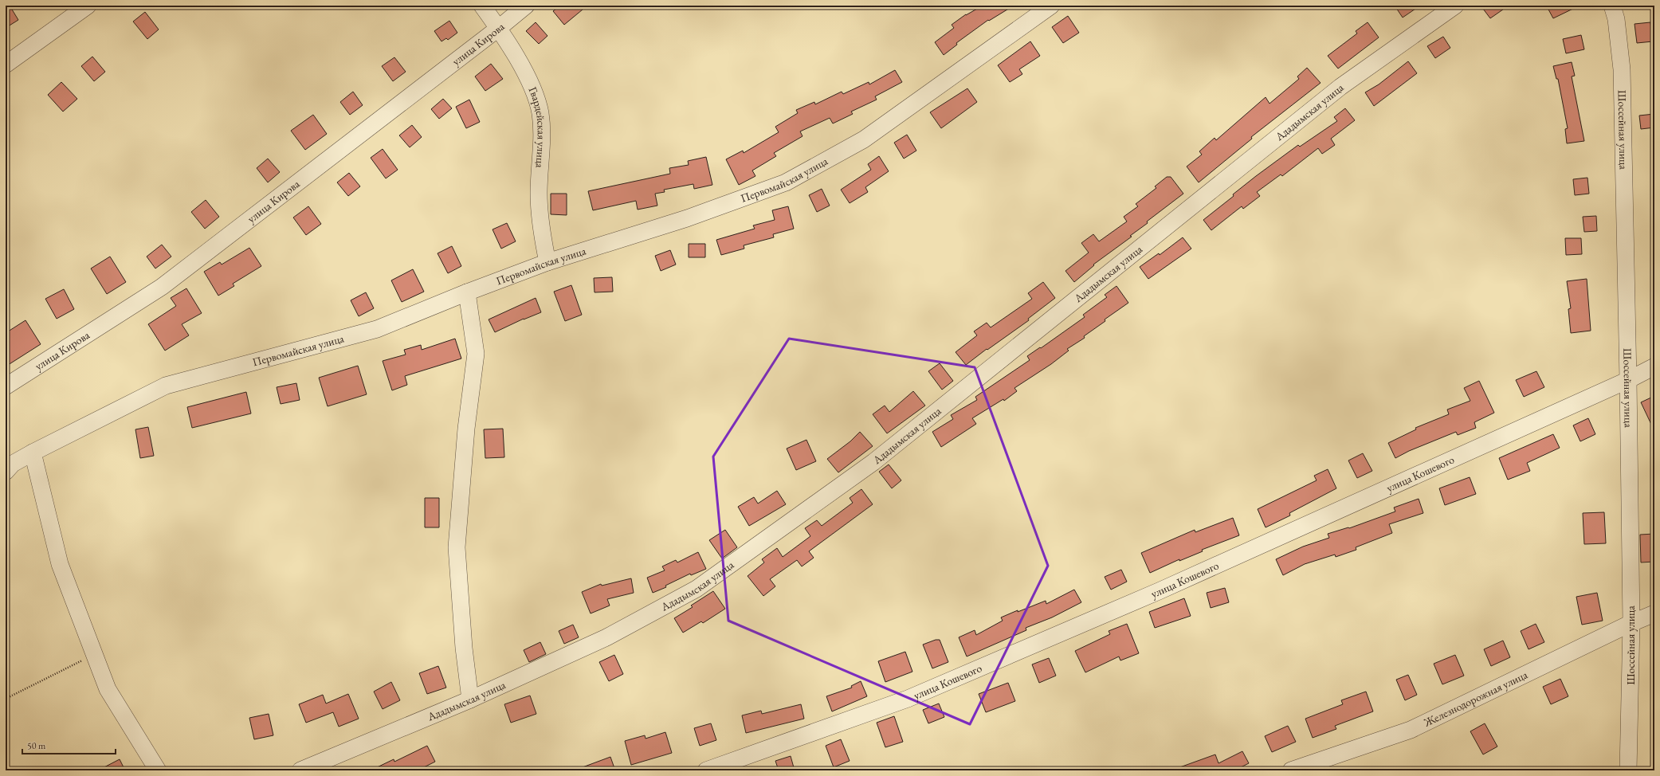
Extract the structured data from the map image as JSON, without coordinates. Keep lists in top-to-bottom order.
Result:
{
  "streets": {
    "street": [
      "улица Кирова",
      "Ададымская улица",
      "Гвардейская улица",
      "Шоссейная улица",
      "Первомайская улица",
      "улица Кошевого",
      "Железнодорожная улица"
    ]
  },
  "crossings": [
    ["улица Кирова", "Гвардейская улица"],
    ["Гвардейская улица", "Первомайская улица"],
    ["Шоссейная улица", "улица Кошевого"],
    ["Шоссейная улица", "Железнодорожная улица"]
  ],
  "scale_bar": "50 m"
}
